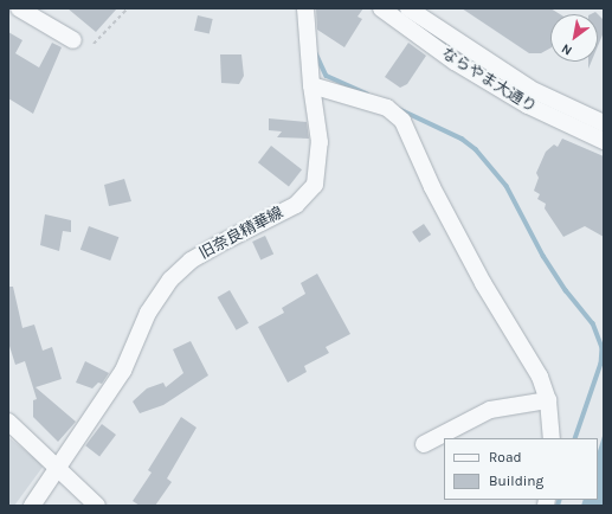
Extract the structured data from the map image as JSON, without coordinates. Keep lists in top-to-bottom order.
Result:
{
  "streets": {
    "street": ["ならやま大通り", "旧奈良精華線"]
  },
  "legend": ["Road", "Building"],
  "north": "bottom left"
}
